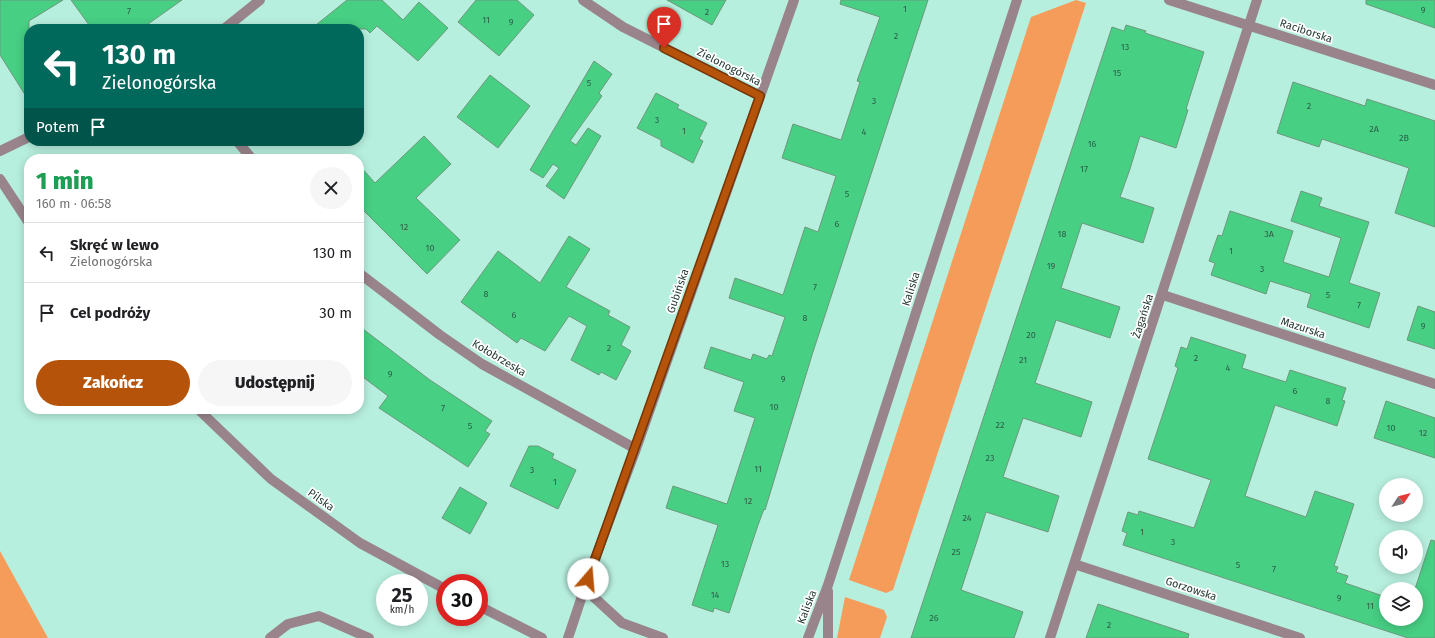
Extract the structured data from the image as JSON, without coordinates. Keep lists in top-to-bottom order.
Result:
{
  "streets": {
    "street": [
      "Raciborska",
      "Zielonogórska",
      "Kaliska",
      "Gubińska",
      "Żagańska",
      "Mazurska",
      "Kołobrzeska",
      "Pilska",
      "Gorzowska"
    ]
  },
  "crossings": [
    ["Raciborska", "Żagańska"],
    ["Zielonogórska", "Gubińska"],
    ["Gubińska", "Kołobrzeska"],
    ["Żagańska", "Mazurska"],
    ["Żagańska", "Gorzowska"]
  ],
  "house_numbers": [
    "1",
    "9",
    "7",
    "2",
    "11",
    "9",
    "2",
    "13",
    "15",
    "5",
    "3",
    "2",
    "3",
    "2A",
    "1",
    "4",
    "2B",
    "16",
    "17",
    "5",
    "6",
    "12",
    "18",
    "3A",
    "10",
    "1",
    "19",
    "3",
    "7",
    "8",
    "5",
    "7",
    "6",
    "8",
    "9",
    "20",
    "2",
    "2",
    "21",
    "4",
    "9",
    "9",
    "6",
    "8",
    "10",
    "7",
    "22",
    "5",
    "10",
    "12",
    "23",
    "11",
    "3",
    "1",
    "12",
    "24",
    "1",
    "3",
    "25",
    "13",
    "5",
    "7",
    "14",
    "9",
    "11",
    "26",
    "2"
  ],
  "north": "top right",
  "page": {
    "turn": ["130 m", "Zielonogórska"],
    "then": "Potem",
    "heading": ["1 min", "160 m · 06:58"],
    "list": [
      {
        "name": "Skręć w lewo",
        "note": "Zielonogórska",
        "value": "130 m"
      },
      {
        "name": "Cel podróży",
        "value": "30 m"
      }
    ],
    "buttons": ["Zakończ", "Udostępnij"],
    "speed": "25 km/h",
    "limit": "30"
  }
}
